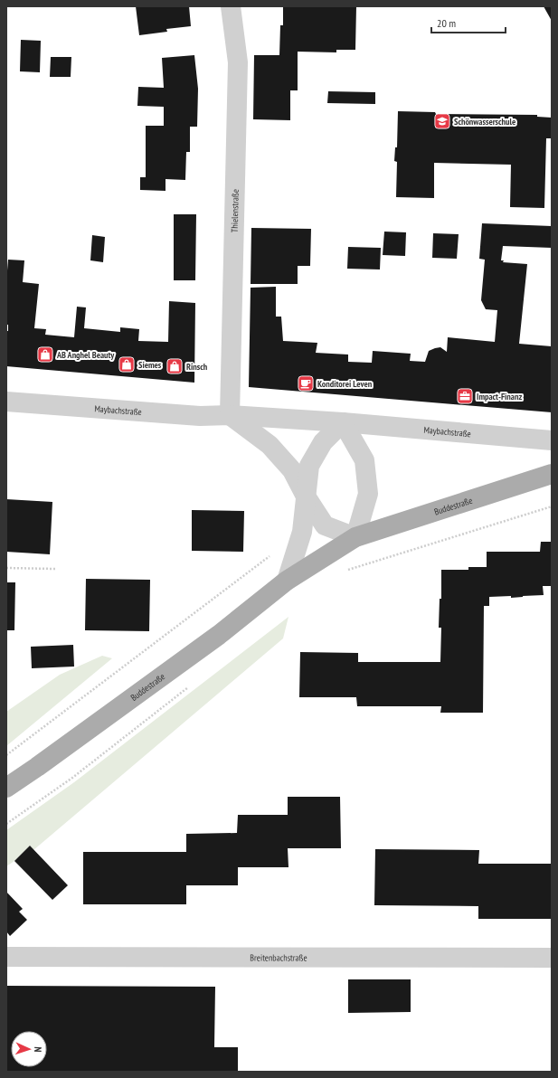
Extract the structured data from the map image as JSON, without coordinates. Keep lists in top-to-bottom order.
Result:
{
  "streets": {
    "main road": ["Buddestraße"],
    "street": ["Thielenstraße", "Maybachstraße", "Breitenbachstraße"]
  },
  "crossings": [
    ["Thielenstraße", "Maybachstraße"]
  ],
  "places": {
    "school or university": ["Schönwasserschule"],
    "shop": ["AB Anghel Beauty", "Siemes", "Rinsch"],
    "cafe": ["Konditorei Leven"],
    "office": ["Impact-Finanz"]
  },
  "scale_bar": "20 m",
  "north": "right"
}
